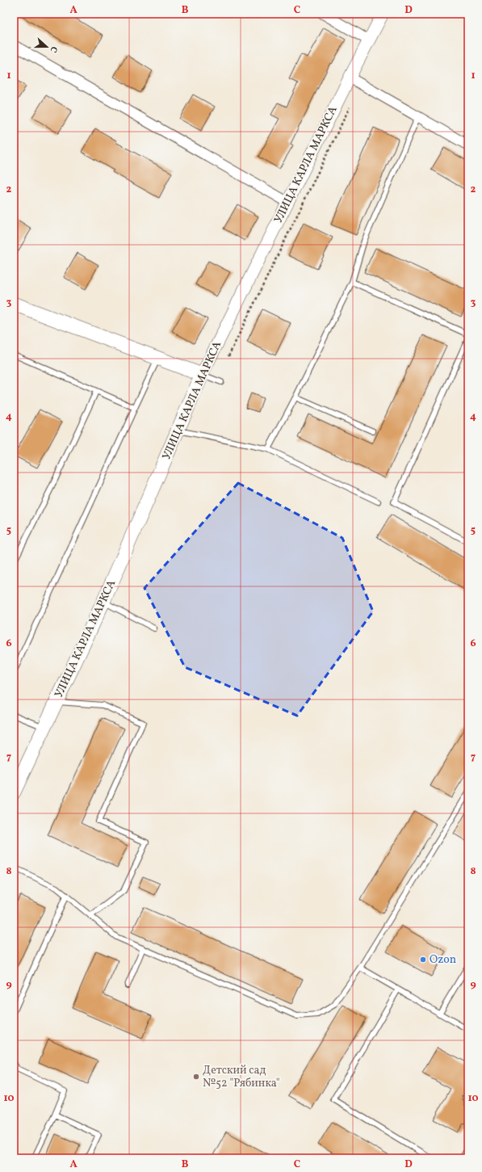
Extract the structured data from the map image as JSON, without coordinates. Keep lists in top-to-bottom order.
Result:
{
  "streets": {
    "main road": ["УЛИЦА КАРЛА МАРКСА"]
  },
  "places": ["Ozon", "Детский сад №52 \"Рябинка\""],
  "north": "right",
  "grid": {
    "columns": [
      "A",
      "B",
      "C",
      "D"
    ],
    "rows": [
      "1",
      "2",
      "3",
      "4",
      "5",
      "6",
      "7",
      "8",
      "9",
      "10"
    ]
  }
}
